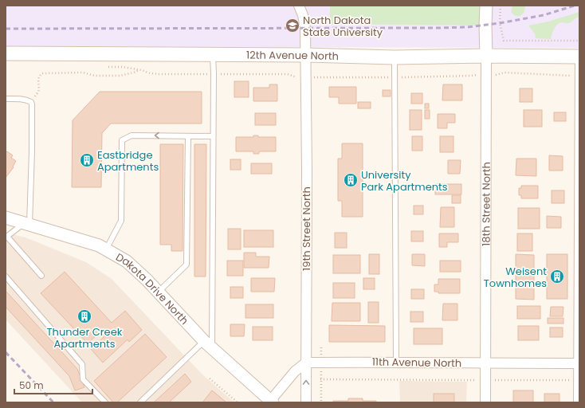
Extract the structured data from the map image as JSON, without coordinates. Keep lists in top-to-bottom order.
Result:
{
  "streets": {
    "main road": ["12th Avenue North"],
    "street": [
      "18th Street North",
      "19th Street North",
      "Dakota Drive North",
      "11th Avenue North"
    ]
  },
  "crossings": [
    ["12th Avenue North", "18th Street North"],
    ["12th Avenue North", "19th Street North"],
    ["18th Street North", "11th Avenue North"],
    ["19th Street North", "11th Avenue North"]
  ],
  "places": {
    "school or university": ["North Dakota State University"],
    "building": [
      "Eastbridge Apartments",
      "University Park Apartments",
      "Weisent Townhomes",
      "Thunder Creek Apartments"
    ]
  },
  "scale_bar": "50 m"
}
